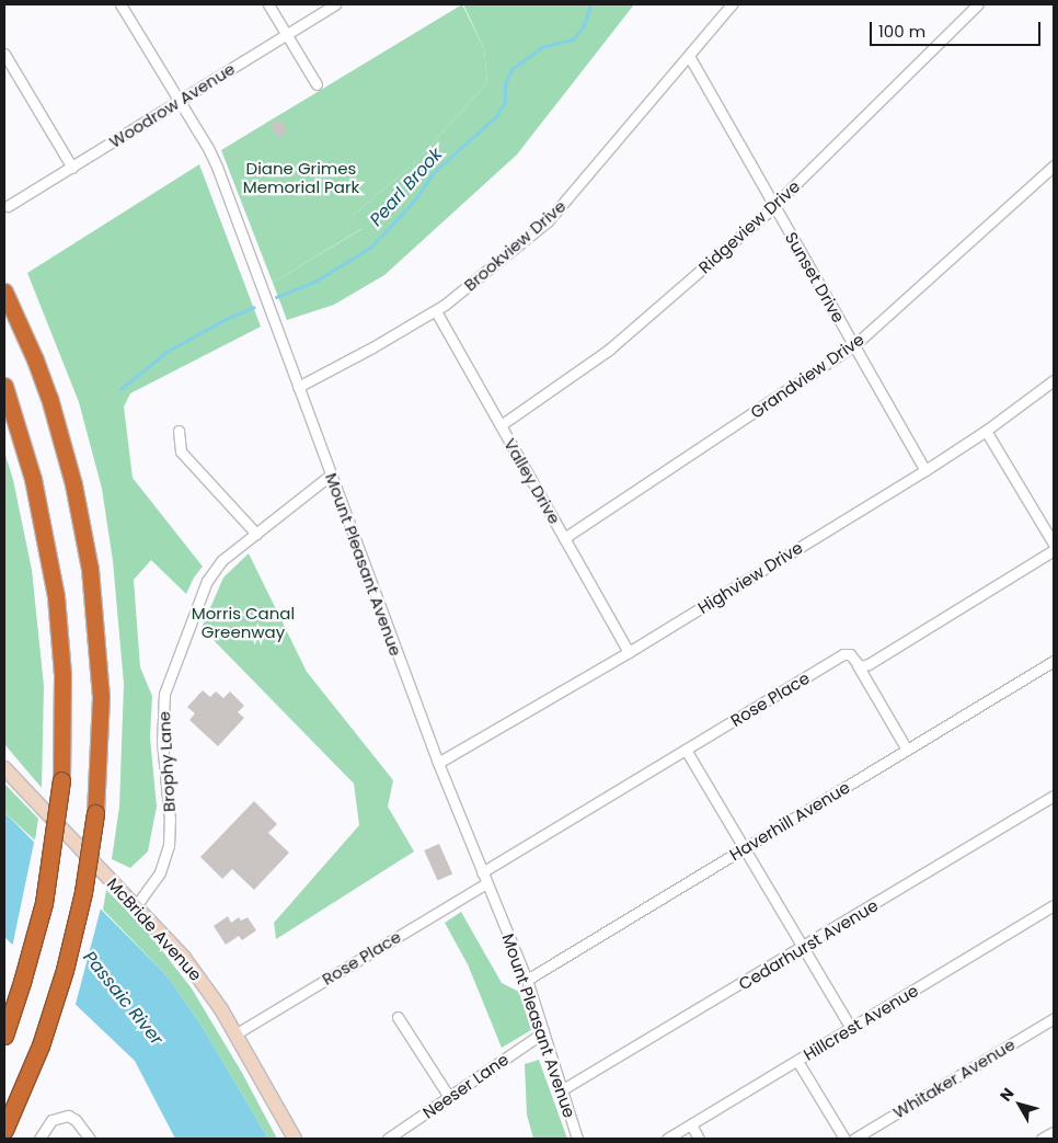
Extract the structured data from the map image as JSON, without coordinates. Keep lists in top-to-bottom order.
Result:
{
  "streets": {
    "main road": ["McBride Avenue"],
    "street": [
      "Woodrow Avenue",
      "Ridgeview Drive",
      "Brookview Drive",
      "Sunset Drive",
      "Grandview Drive",
      "Valley Drive",
      "Mount Pleasant Avenue",
      "Highview Drive",
      "Rose Place",
      "Brophy Lane",
      "Haverhill Avenue",
      "Cedarhurst Avenue",
      "Hillcrest Avenue",
      "Whitaker Avenue",
      "Neeser Lane"
    ]
  },
  "crossings": [
    ["Woodrow Avenue", "Mount Pleasant Avenue"],
    ["Ridgeview Drive", "Sunset Drive"],
    ["Ridgeview Drive", "Valley Drive"],
    ["Brookview Drive", "Sunset Drive"],
    ["Brookview Drive", "Valley Drive"],
    ["Brookview Drive", "Mount Pleasant Avenue"],
    ["Sunset Drive", "Grandview Drive"],
    ["Sunset Drive", "Highview Drive"],
    ["Grandview Drive", "Valley Drive"],
    ["Valley Drive", "Highview Drive"],
    ["Mount Pleasant Avenue", "Highview Drive"],
    ["Mount Pleasant Avenue", "Rose Place"],
    ["Mount Pleasant Avenue", "Brophy Lane"],
    ["Mount Pleasant Avenue", "Haverhill Avenue"],
    ["Mount Pleasant Avenue", "Cedarhurst Avenue"],
    ["Mount Pleasant Avenue", "Neeser Lane"],
    ["Rose Place", "McBride Avenue"],
    ["Brophy Lane", "McBride Avenue"]
  ],
  "water": ["Pearl Brook", "Passaic River"],
  "parks": ["Diane Grimes Memorial Park", "Morris Canal Greenway"],
  "scale_bar": "100 m",
  "north": "top left"
}
